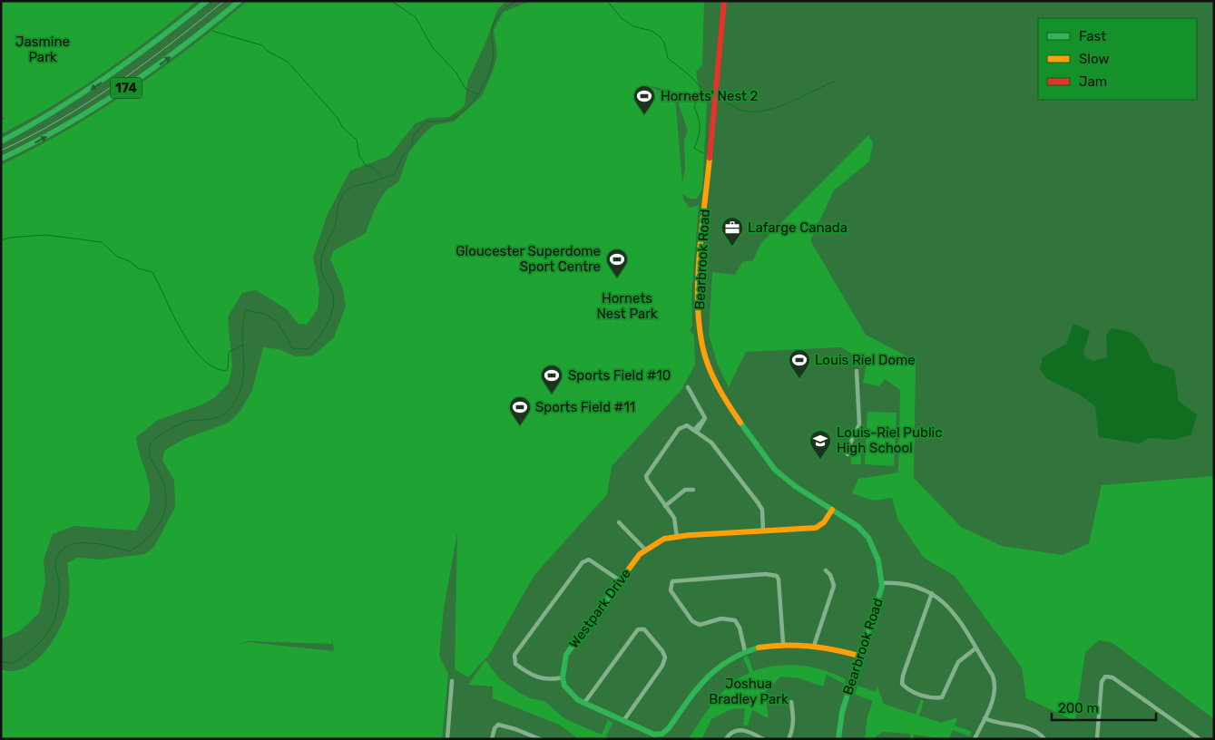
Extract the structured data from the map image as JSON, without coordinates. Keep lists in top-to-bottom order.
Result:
{
  "streets": {
    "main road": ["174", "Bearbrook Road", "Westpark Drive"]
  },
  "crossings": [
    ["Bearbrook Road", "Westpark Drive"]
  ],
  "parks": ["Jasmine Park", "Hornets Nest Park", "Joshua Bradley Park"],
  "places": {
    "sports": [
      "Hornets' Nest 2",
      "Gloucester Superdome Sport Centre",
      "Louis Riel Dome",
      "Sports Field #10",
      "Sports Field #11"
    ],
    "office": ["Lafarge Canada"],
    "school or university": ["Louis-Riel Public High School"]
  },
  "legend": ["Fast", "Slow", "Jam"],
  "scale_bar": "200 m"
}
